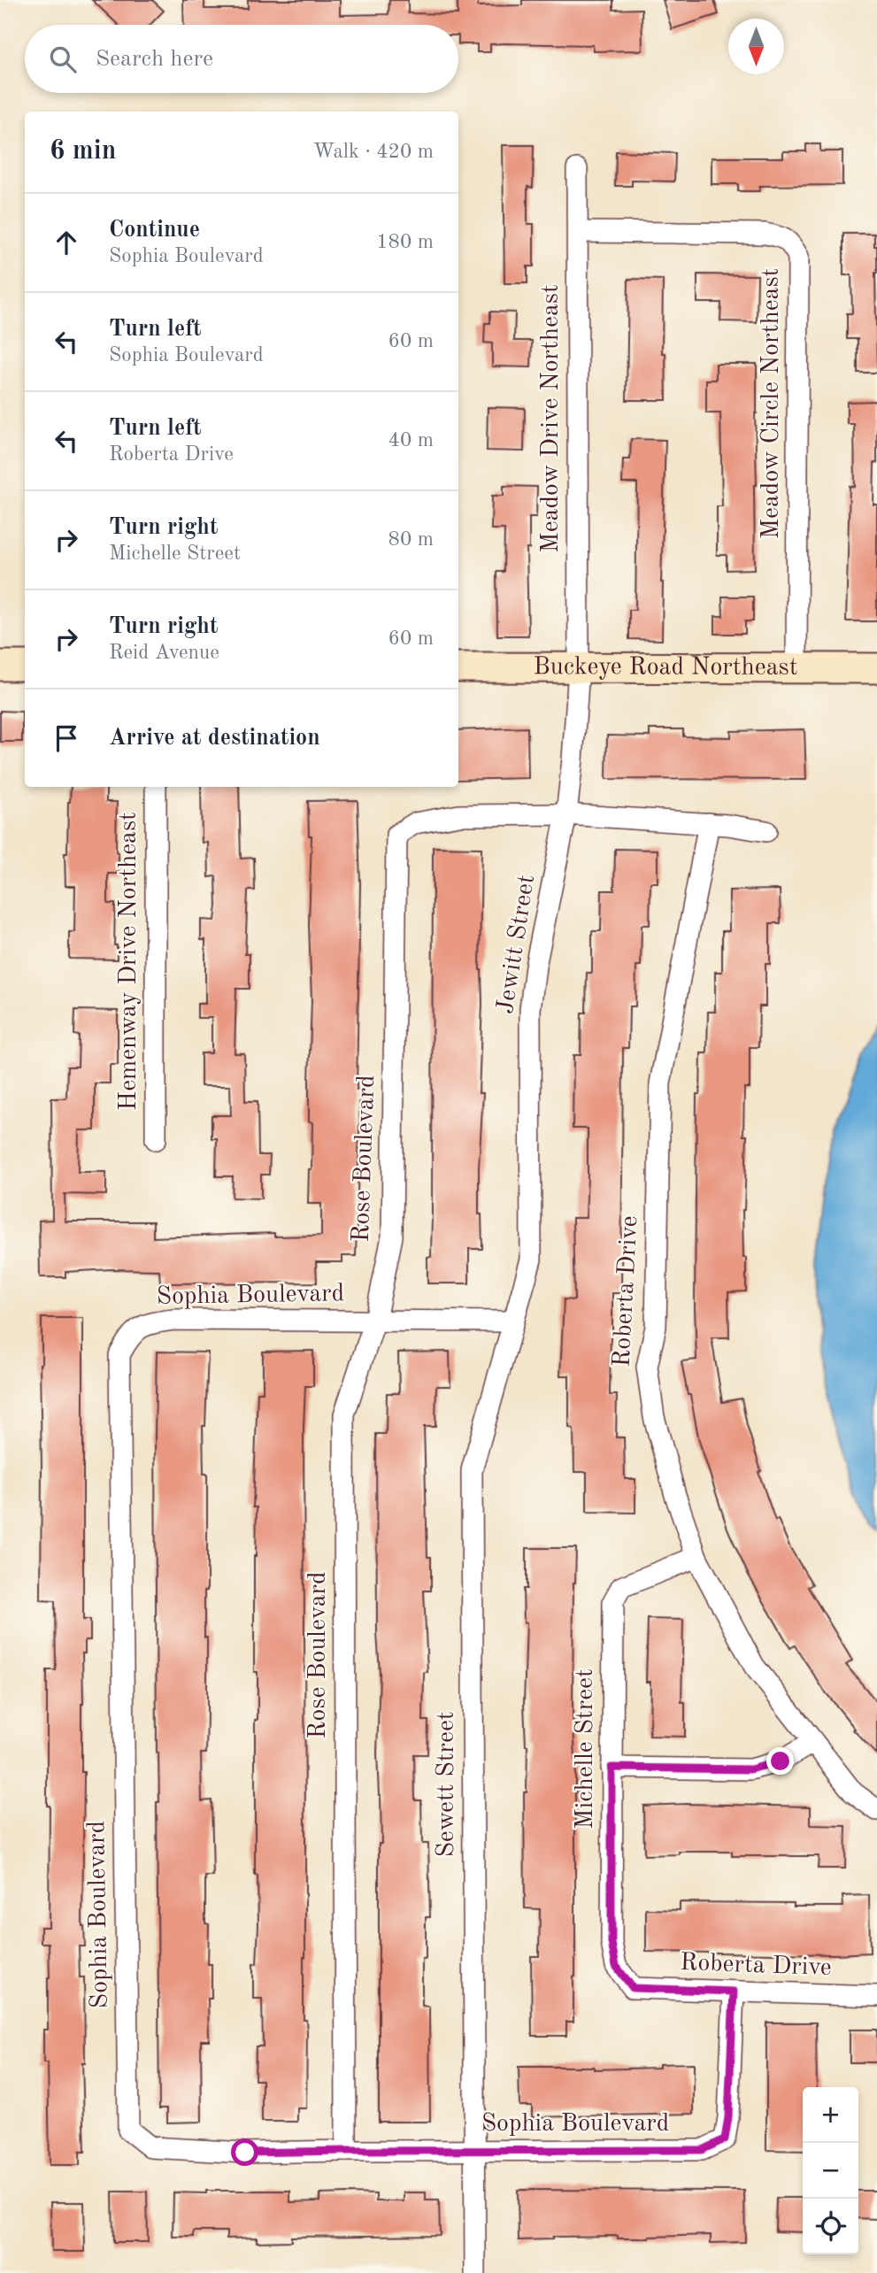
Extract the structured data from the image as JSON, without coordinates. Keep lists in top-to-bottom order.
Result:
{
  "streets": {
    "street": [
      "Meadow Circle Northeast",
      "Meadow Drive Northeast",
      "Buckeye Road Northeast",
      "Jewitt Street",
      "Hemenway Drive Northeast",
      "Rose Boulevard",
      "Roberta Drive",
      "Sophia Boulevard",
      "Michelle Street",
      "Sewett Street"
    ]
  },
  "crossings": [
    ["Meadow Circle Northeast", "Meadow Drive Northeast"],
    ["Meadow Circle Northeast", "Buckeye Road Northeast"],
    ["Meadow Drive Northeast", "Buckeye Road Northeast"],
    ["Meadow Drive Northeast", "Jewitt Street"],
    ["Buckeye Road Northeast", "Jewitt Street"],
    ["Jewitt Street", "Rose Boulevard"],
    ["Jewitt Street", "Sophia Boulevard"],
    ["Jewitt Street", "Sewett Street"],
    ["Rose Boulevard", "Roberta Drive"],
    ["Rose Boulevard", "Sophia Boulevard"],
    ["Roberta Drive", "Sophia Boulevard"],
    ["Roberta Drive", "Michelle Street"],
    ["Sophia Boulevard", "Sewett Street"]
  ],
  "north": "bottom",
  "page": {
    "search": "Search here",
    "heading": ["6 min", "Walk · 420 m"],
    "list": [
      ["Continue", "Sophia Boulevard", "180 m"],
      ["Turn left", "Sophia Boulevard", "60 m"],
      ["Turn left", "Roberta Drive", "40 m"],
      ["Turn right", "Michelle Street", "80 m"],
      ["Turn right", "Reid Avenue", "60 m"],
      "Arrive at destination"
    ],
    "map_buttons": ["+", "−"]
  }
}
